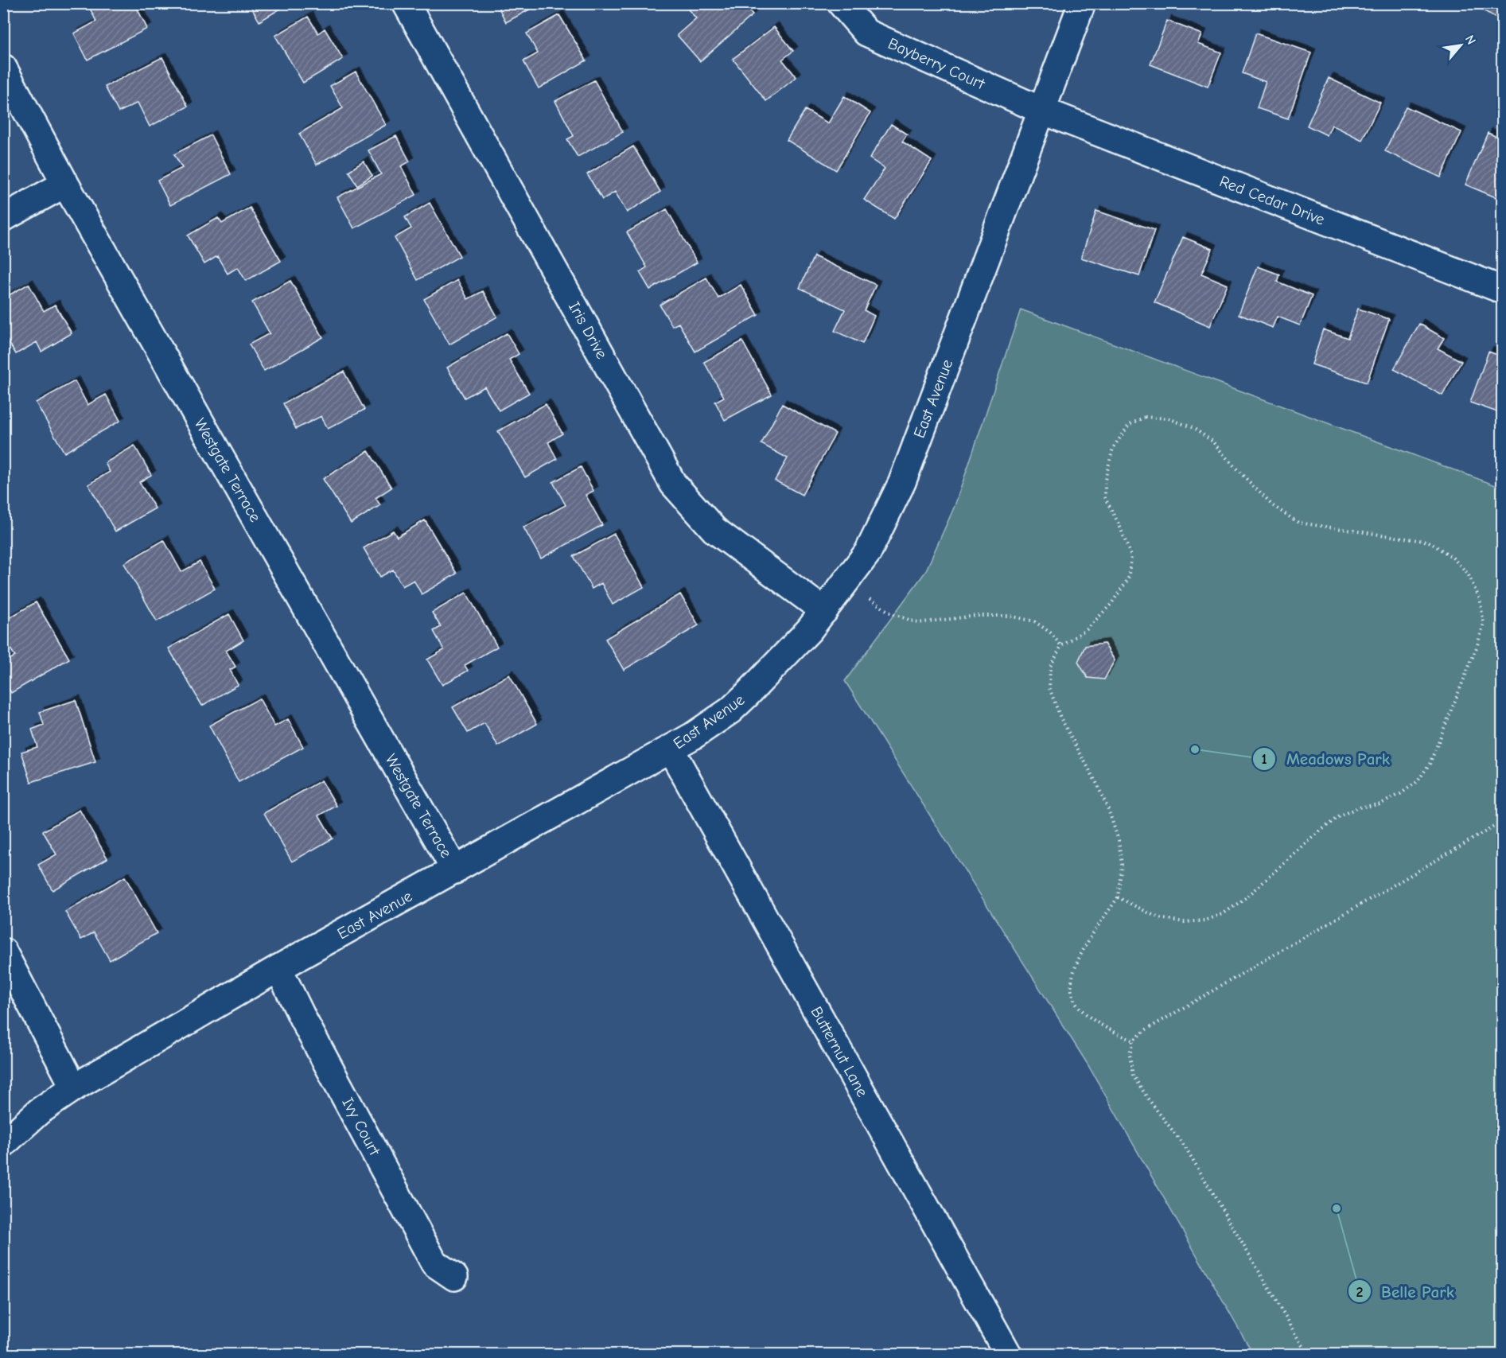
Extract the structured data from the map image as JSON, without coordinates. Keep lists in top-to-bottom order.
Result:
{
  "streets": {
    "street": [
      "Bayberry Court",
      "Red Cedar Drive",
      "Iris Drive",
      "East Avenue",
      "Westgate Terrace",
      "Butternut Lane",
      "Ivy Court"
    ]
  },
  "crossings": [
    ["Bayberry Court", "Red Cedar Drive"],
    ["Bayberry Court", "East Avenue"],
    ["Red Cedar Drive", "East Avenue"],
    ["Iris Drive", "East Avenue"],
    ["East Avenue", "Westgate Terrace"],
    ["East Avenue", "Butternut Lane"],
    ["East Avenue", "Ivy Court"]
  ],
  "places": ["Meadows Park", "Belle Park"],
  "north": "top right"
}
